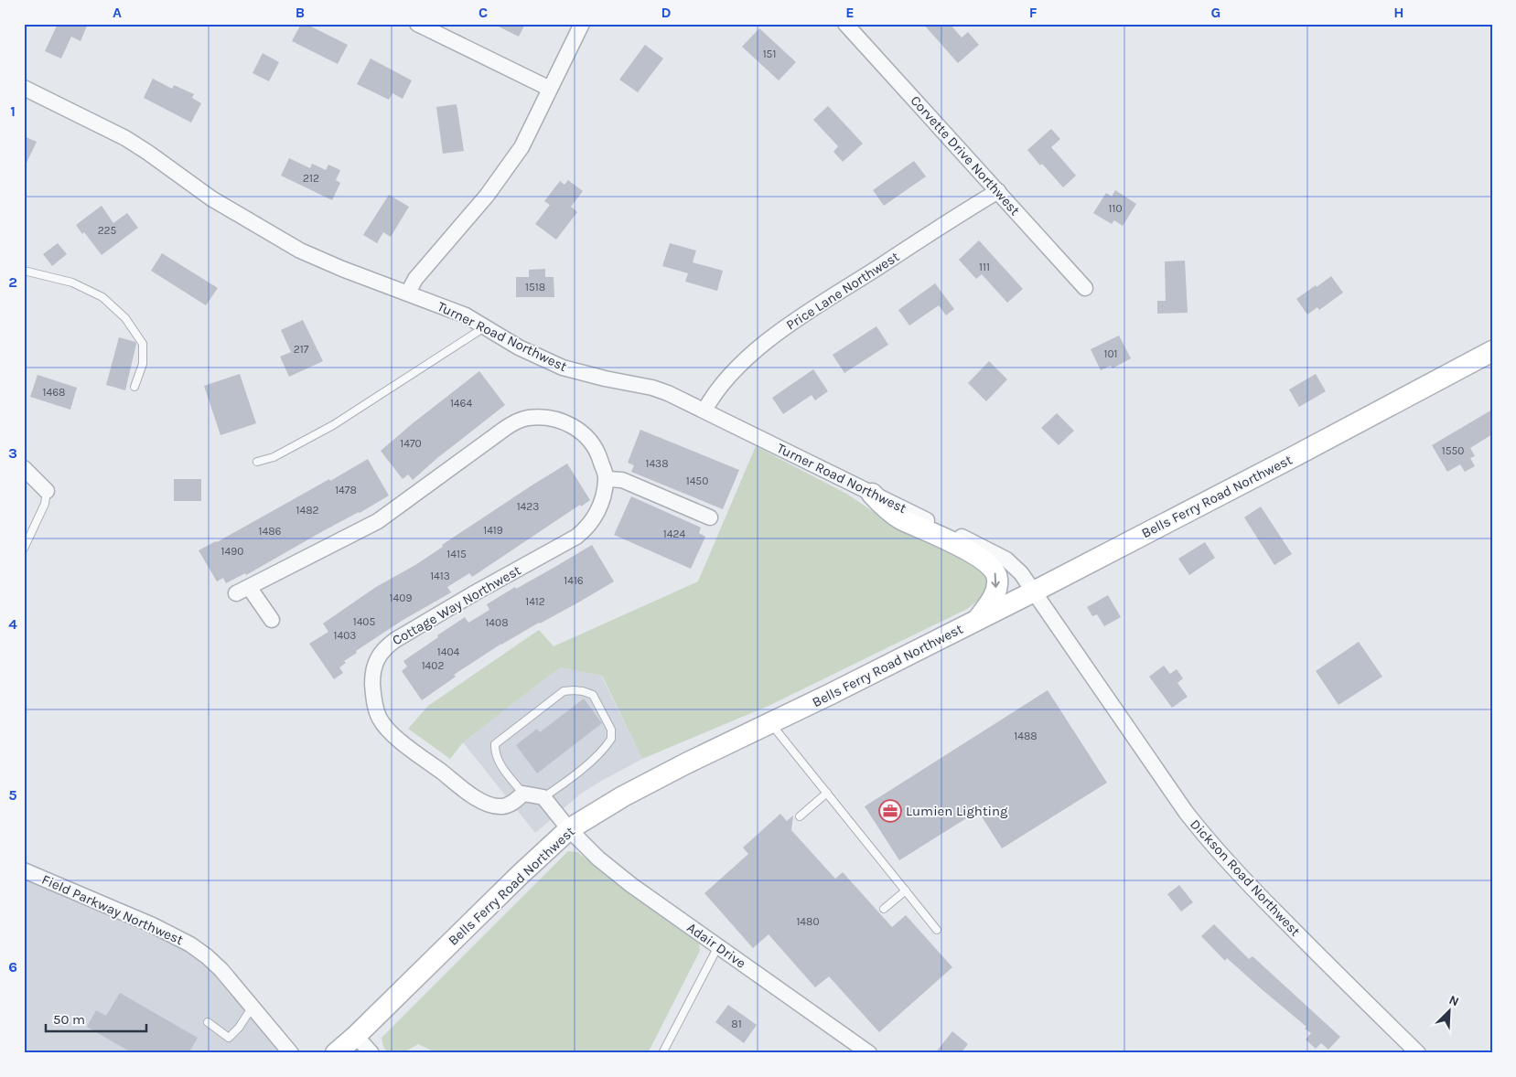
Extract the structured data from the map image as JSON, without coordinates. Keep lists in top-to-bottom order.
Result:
{
  "streets": {
    "main road": ["Bells Ferry Road Northwest"],
    "street": [
      "Corvette Drive Northwest",
      "Price Lane Northwest",
      "Turner Road Northwest",
      "Cottage Way Northwest",
      "Dickson Road Northwest",
      "Field Parkway Northwest",
      "Adair Drive"
    ]
  },
  "crossings": [
    ["Corvette Drive Northwest", "Price Lane Northwest"],
    ["Price Lane Northwest", "Turner Road Northwest"],
    ["Turner Road Northwest", "Bells Ferry Road Northwest"],
    ["Turner Road Northwest", "Dickson Road Northwest"],
    ["Bells Ferry Road Northwest", "Dickson Road Northwest"],
    ["Bells Ferry Road Northwest", "Adair Drive"]
  ],
  "places": {
    "office": ["Lumien Lighting"]
  },
  "house_numbers": [
    "151",
    "212",
    "110",
    "225",
    "111",
    "1518",
    "217",
    "101",
    "1468",
    "1464",
    "1470",
    "1550",
    "1438",
    "1450",
    "1478",
    "1423",
    "1482",
    "1419",
    "1486",
    "1424",
    "1490",
    "1415",
    "1413",
    "1416",
    "1409",
    "1412",
    "1405",
    "1408",
    "1403",
    "1404",
    "1402",
    "1488",
    "1480",
    "81"
  ],
  "scale_bar": "50 m",
  "north": "top right",
  "grid": {
    "columns": [
      "A",
      "B",
      "C",
      "D",
      "E",
      "F",
      "G",
      "H"
    ],
    "rows": [
      "1",
      "2",
      "3",
      "4",
      "5",
      "6"
    ]
  }
}
